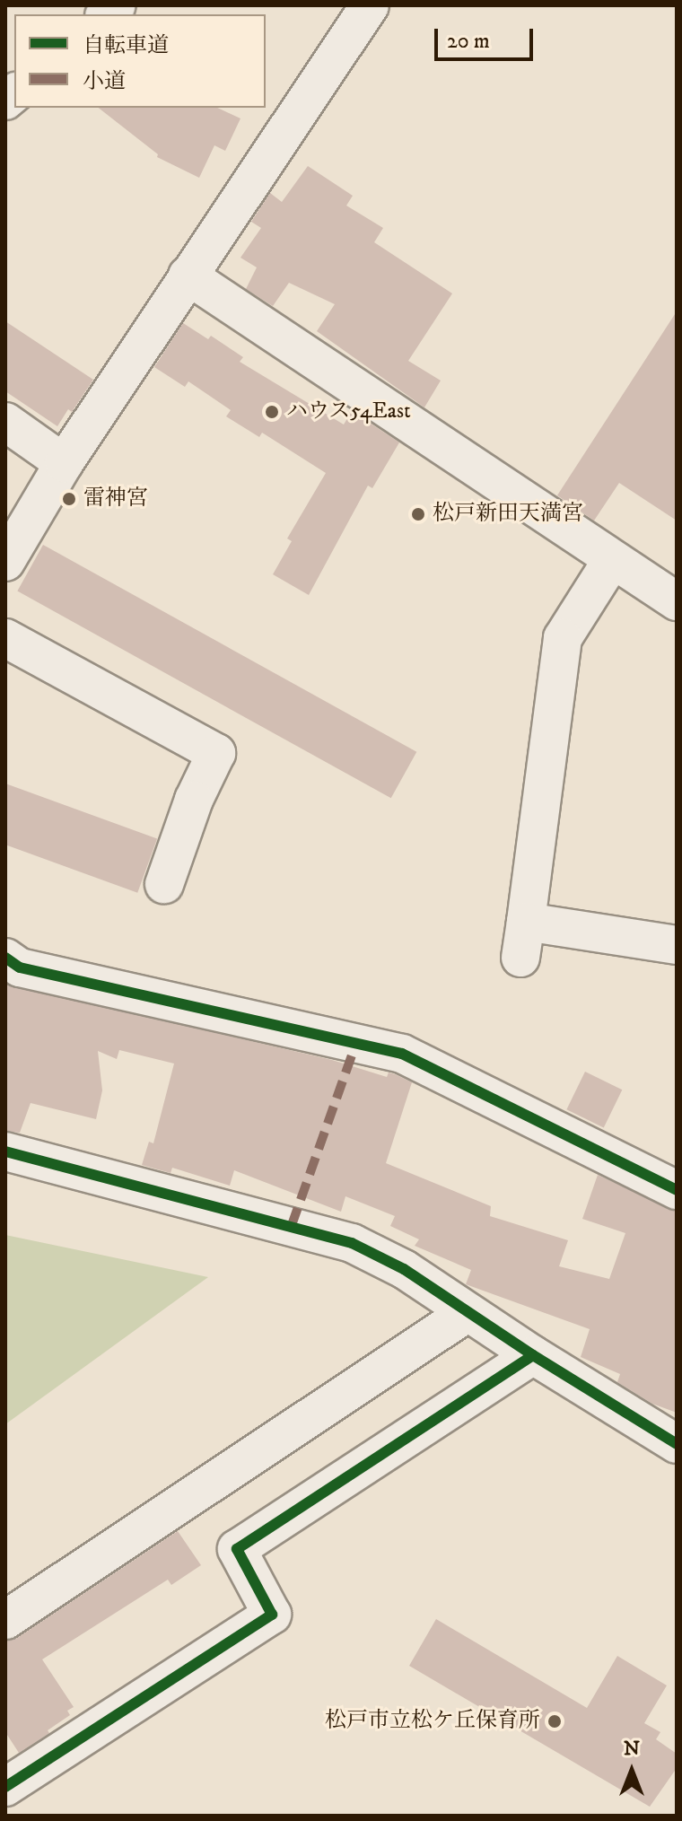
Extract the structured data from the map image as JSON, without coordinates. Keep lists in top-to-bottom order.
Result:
{
  "places": [
    "ハウス54East",
    "雷神宮",
    "松戸新田天満宮",
    "松戸市立松ケ丘保育所"
  ],
  "legend": ["自転車道", "小道"],
  "scale_bar": "20 m",
  "north": "top"
}
